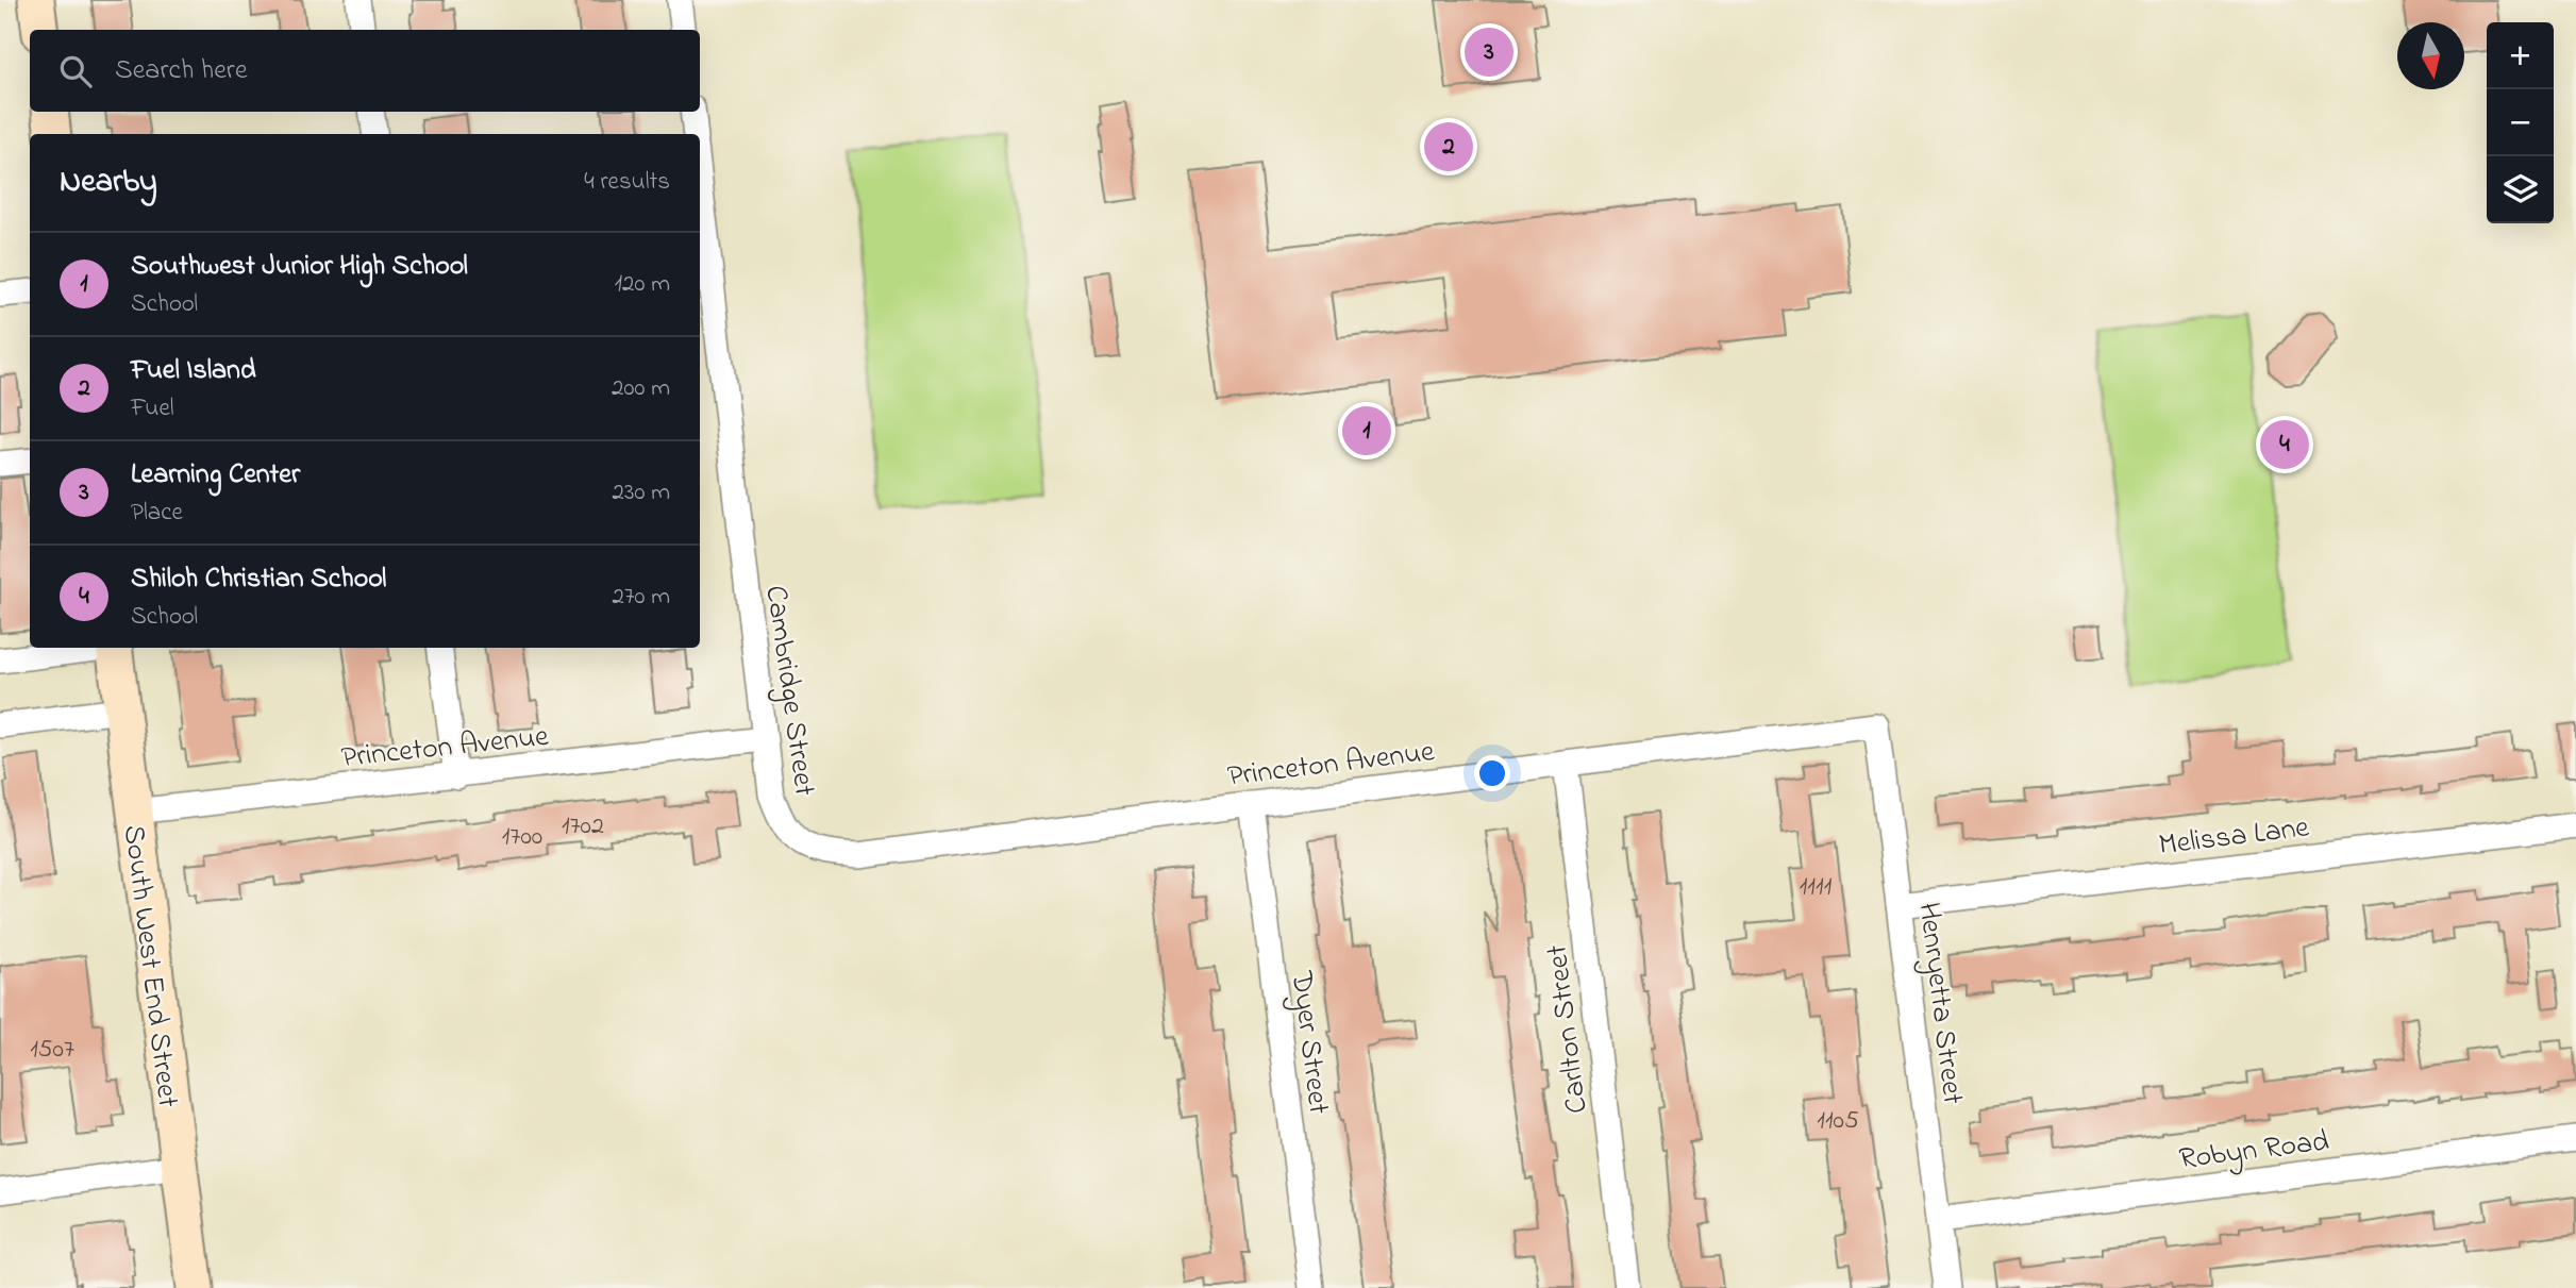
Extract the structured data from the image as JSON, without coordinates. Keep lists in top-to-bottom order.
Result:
{
  "streets": {
    "street": [
      "Cambridge Street",
      "Princeton Avenue",
      "Melissa Lane",
      "South West End Street",
      "Henryetta Street",
      "Carlton Street",
      "Dyer Street",
      "Robyn Road"
    ]
  },
  "crossings": [
    ["Cambridge Street", "Princeton Avenue"],
    ["Princeton Avenue", "South West End Street"],
    ["Princeton Avenue", "Henryetta Street"],
    ["Princeton Avenue", "Carlton Street"],
    ["Princeton Avenue", "Dyer Street"],
    ["Melissa Lane", "Henryetta Street"],
    ["Henryetta Street", "Robyn Road"]
  ],
  "house_numbers": [
    "1702",
    "1700",
    "1111",
    "1507",
    "1105"
  ],
  "north": "bottom",
  "page": {
    "map_buttons": ["+", "−"],
    "pins": [
      "3",
      "2",
      "1",
      "4"
    ],
    "search": "Search here",
    "heading": ["Nearby", "4 results"],
    "list": [
      {
        "mark": "1",
        "name": "Southwest Junior High School",
        "note": "School",
        "value": "120 m"
      },
      {
        "mark": "2",
        "name": "Fuel Island",
        "note": "Fuel",
        "value": "200 m"
      },
      {
        "mark": "3",
        "name": "Learning Center",
        "note": "Place",
        "value": "230 m"
      },
      {
        "mark": "4",
        "name": "Shiloh Christian School",
        "note": "School",
        "value": "270 m"
      }
    ]
  }
}
